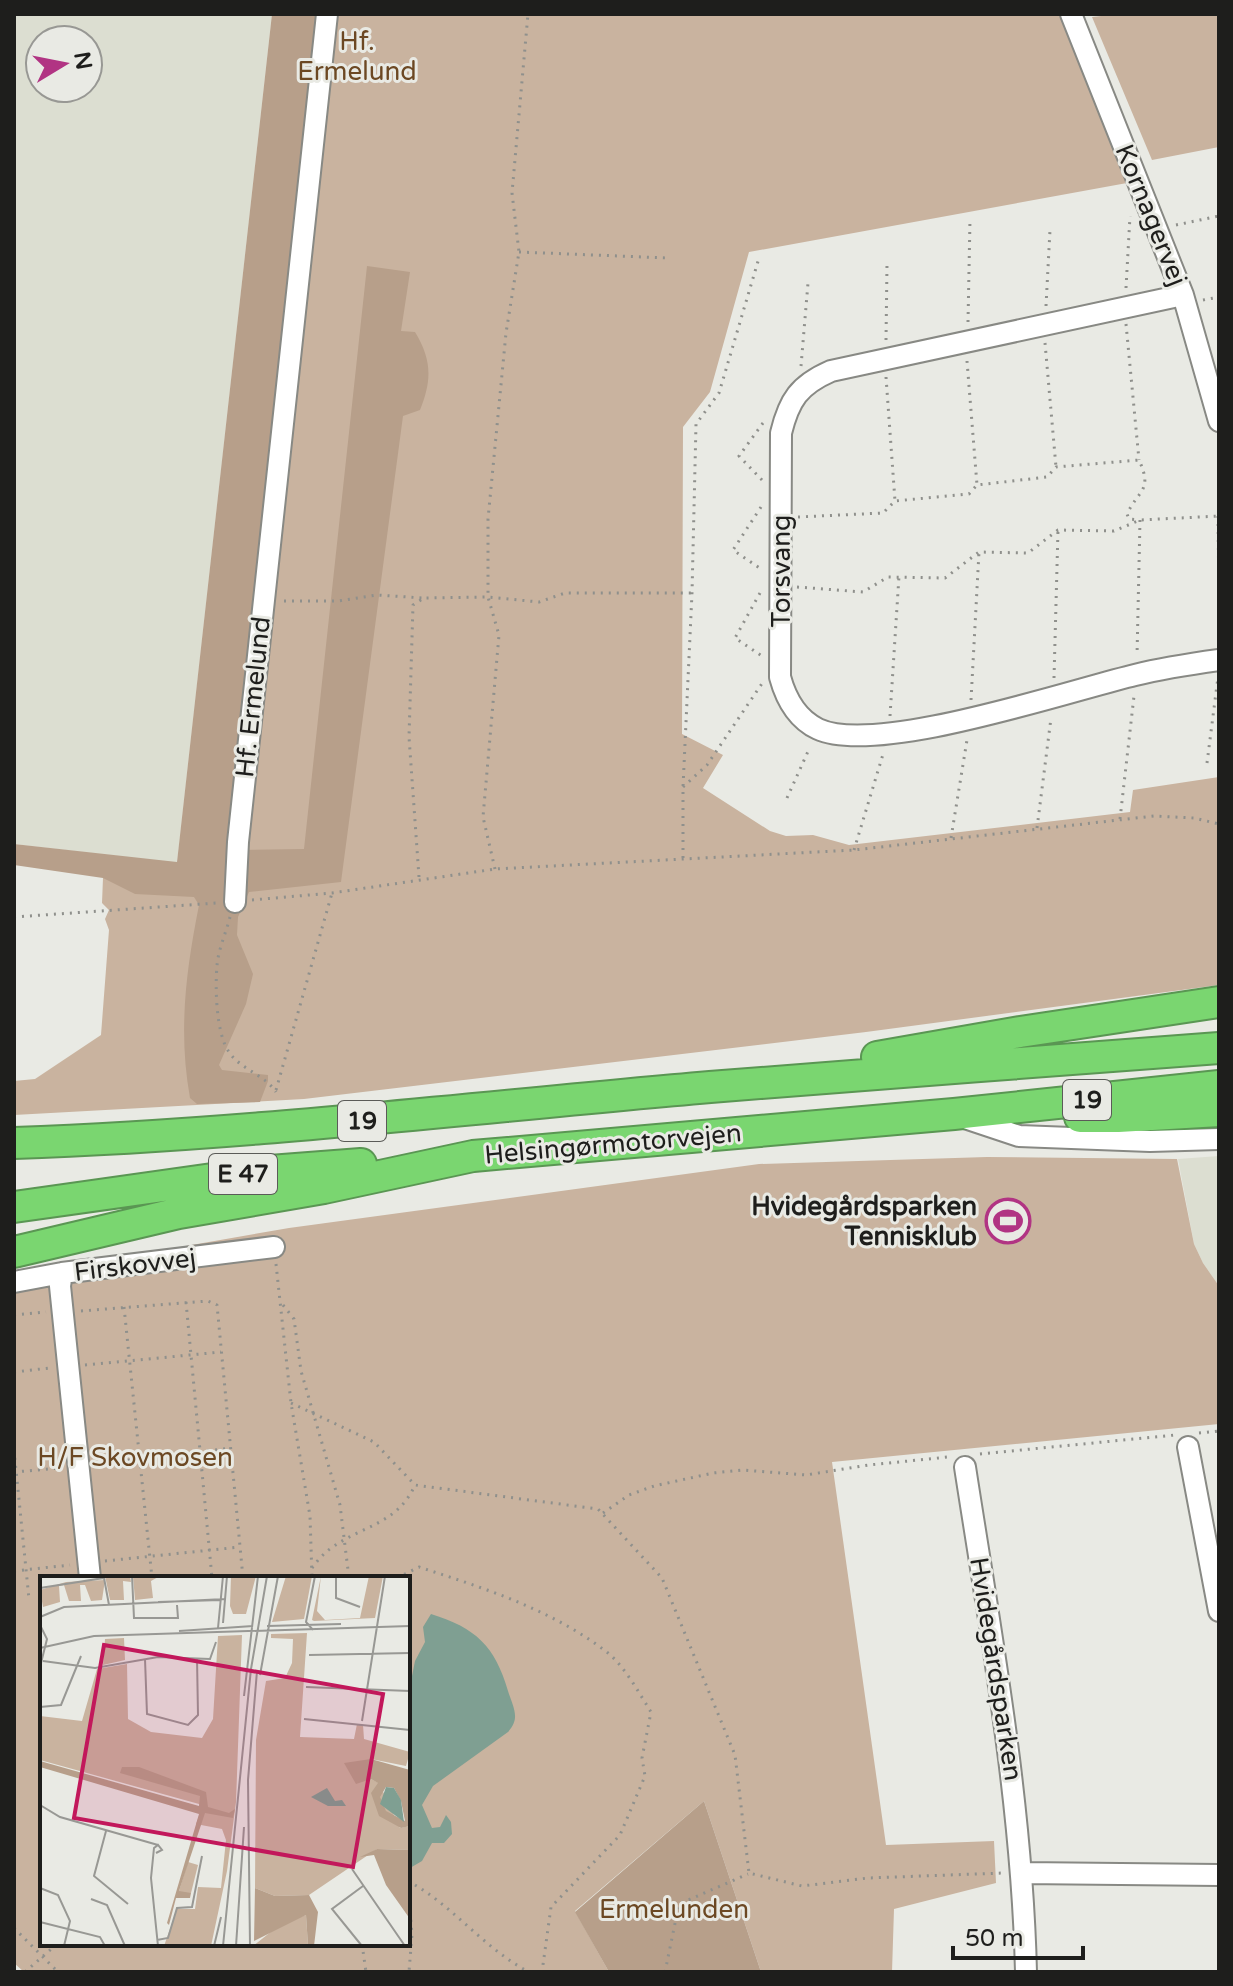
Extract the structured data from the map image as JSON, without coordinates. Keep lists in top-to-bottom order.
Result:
{
  "streets": {
    "highway": ["19", "Helsingørmotorvejen", "E 47"],
    "street": [
      "Kornagervej",
      "Torsvang",
      "Hf. Ermelund",
      "Firskovvej",
      "Hvidegårdsparken"
    ]
  },
  "crossings": [
    ["Helsingørmotorvejen", "E 47"]
  ],
  "parks": ["Hf. Ermelund", "H/F Skovmosen", "Ermelunden"],
  "places": {
    "sports": ["Hvidegårdsparken Tennisklub"]
  },
  "scale_bar": "50 m",
  "north": "right"
}
